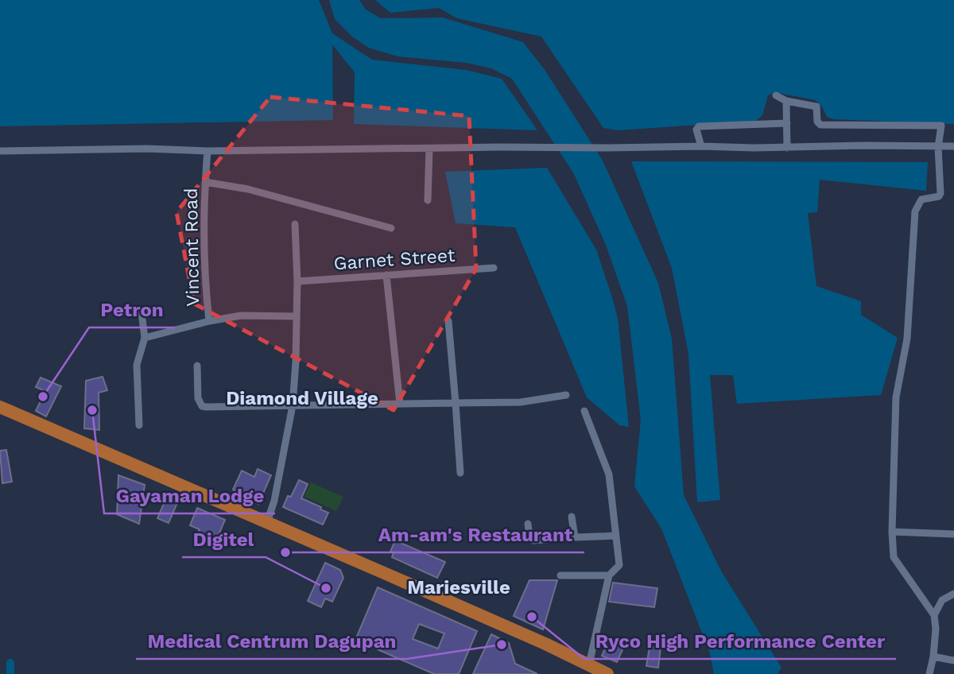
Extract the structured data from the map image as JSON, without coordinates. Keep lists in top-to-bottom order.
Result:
{
  "streets": {
    "street": ["Vincent Road", "Garnet Street"]
  },
  "districts": ["Diamond Village", "Mariesville"],
  "places": [
    "Petron",
    "Gayaman Lodge",
    "Am-am's Restaurant",
    "Digitel",
    "Ryco High Performance Center",
    "Medical Centrum Dagupan"
  ]
}
